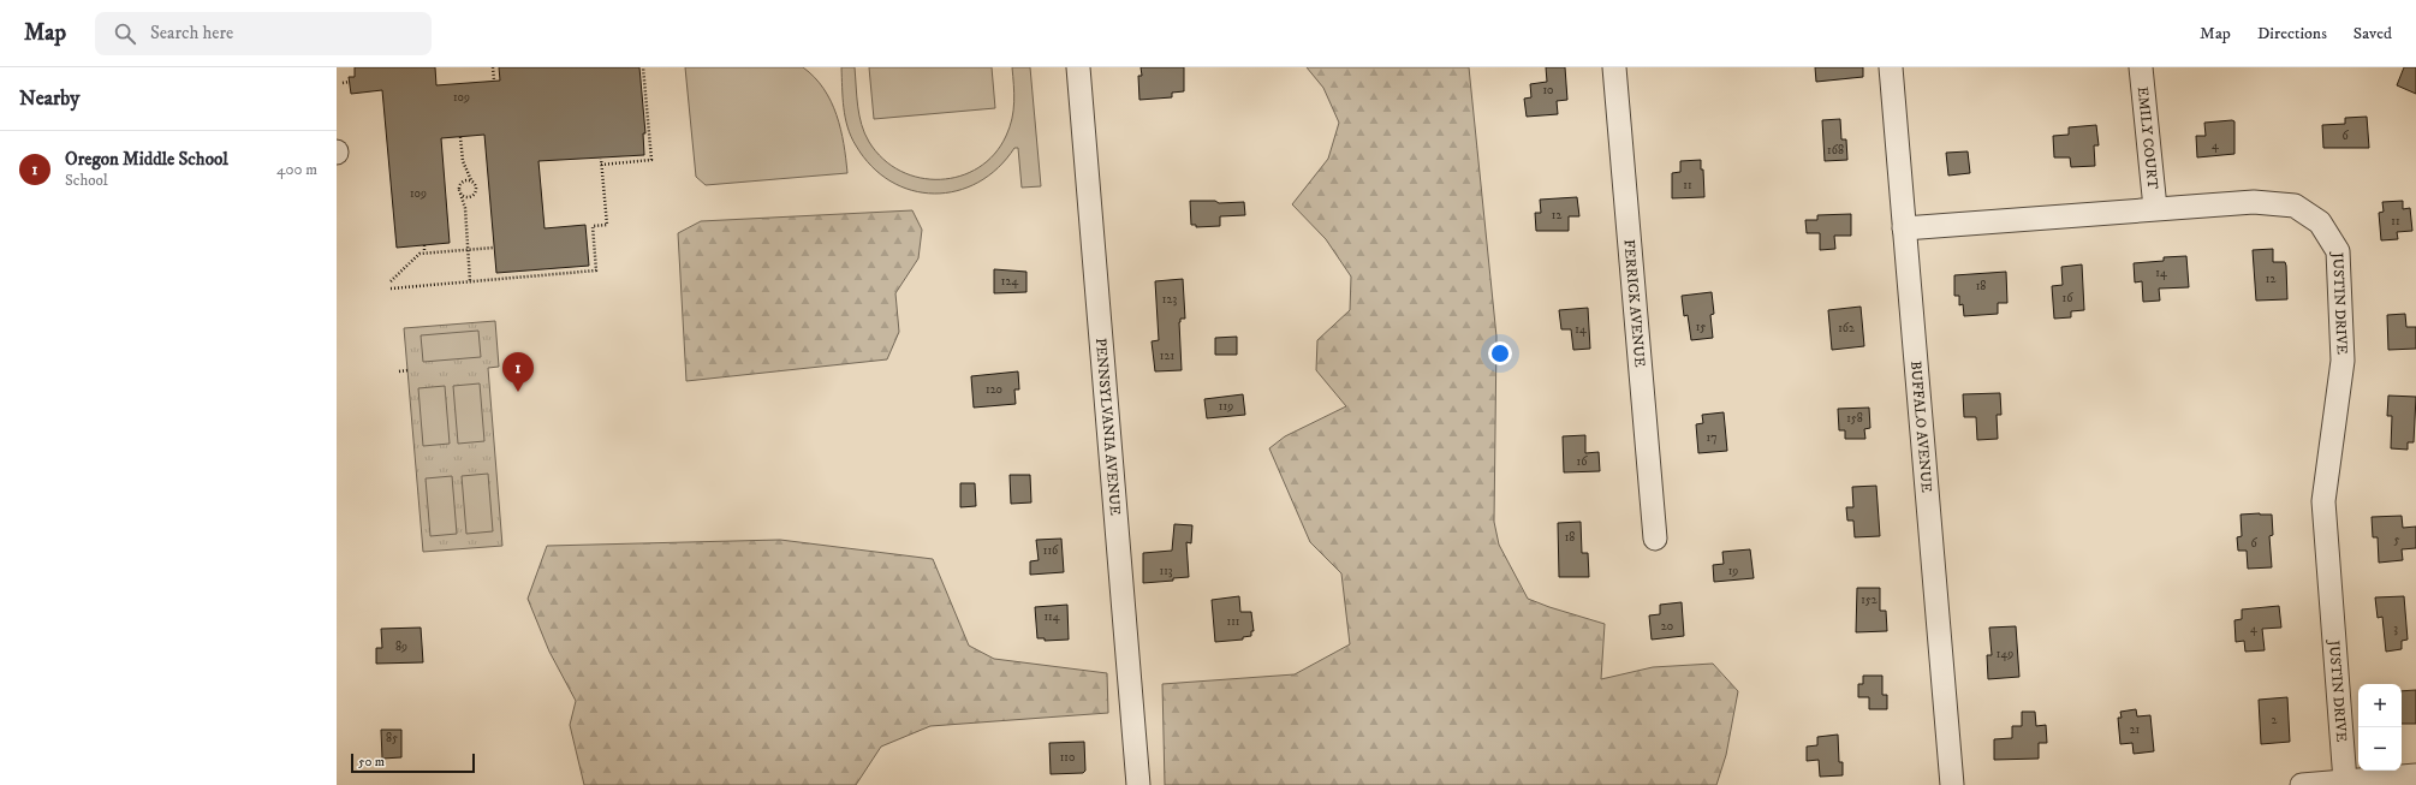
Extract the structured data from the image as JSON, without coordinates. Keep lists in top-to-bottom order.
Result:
{
  "streets": {
    "street": [
      "EMILY COURT",
      "FERRICK AVENUE",
      "JUSTIN DRIVE",
      "PENNSYLVANIA AVENUE",
      "BUFFALO AVENUE"
    ]
  },
  "crossings": [
    ["EMILY COURT", "JUSTIN DRIVE"],
    ["JUSTIN DRIVE", "BUFFALO AVENUE"]
  ],
  "house_numbers": [
    "10",
    "109",
    "6",
    "4",
    "168",
    "11",
    "109",
    "12",
    "11",
    "14",
    "12",
    "124",
    "18",
    "16",
    "123",
    "15",
    "162",
    "14",
    "121",
    "120",
    "119",
    "158",
    "17",
    "16",
    "18",
    "5",
    "6",
    "116",
    "113",
    "19",
    "152",
    "114",
    "111",
    "20",
    "4",
    "3",
    "89",
    "149",
    "2",
    "21",
    "85",
    "110"
  ],
  "scale_bar": "50 m",
  "page": {
    "header": "Map",
    "search": "Search here",
    "nav": ["Map", "Directions", "Saved"],
    "heading": "Nearby",
    "list": [
      {
        "mark": "1",
        "name": "Oregon Middle School",
        "note": "School",
        "value": "400 m"
      }
    ],
    "pins": "1",
    "map_buttons": ["+", "−"],
    "scale": "50 m"
  }
}
